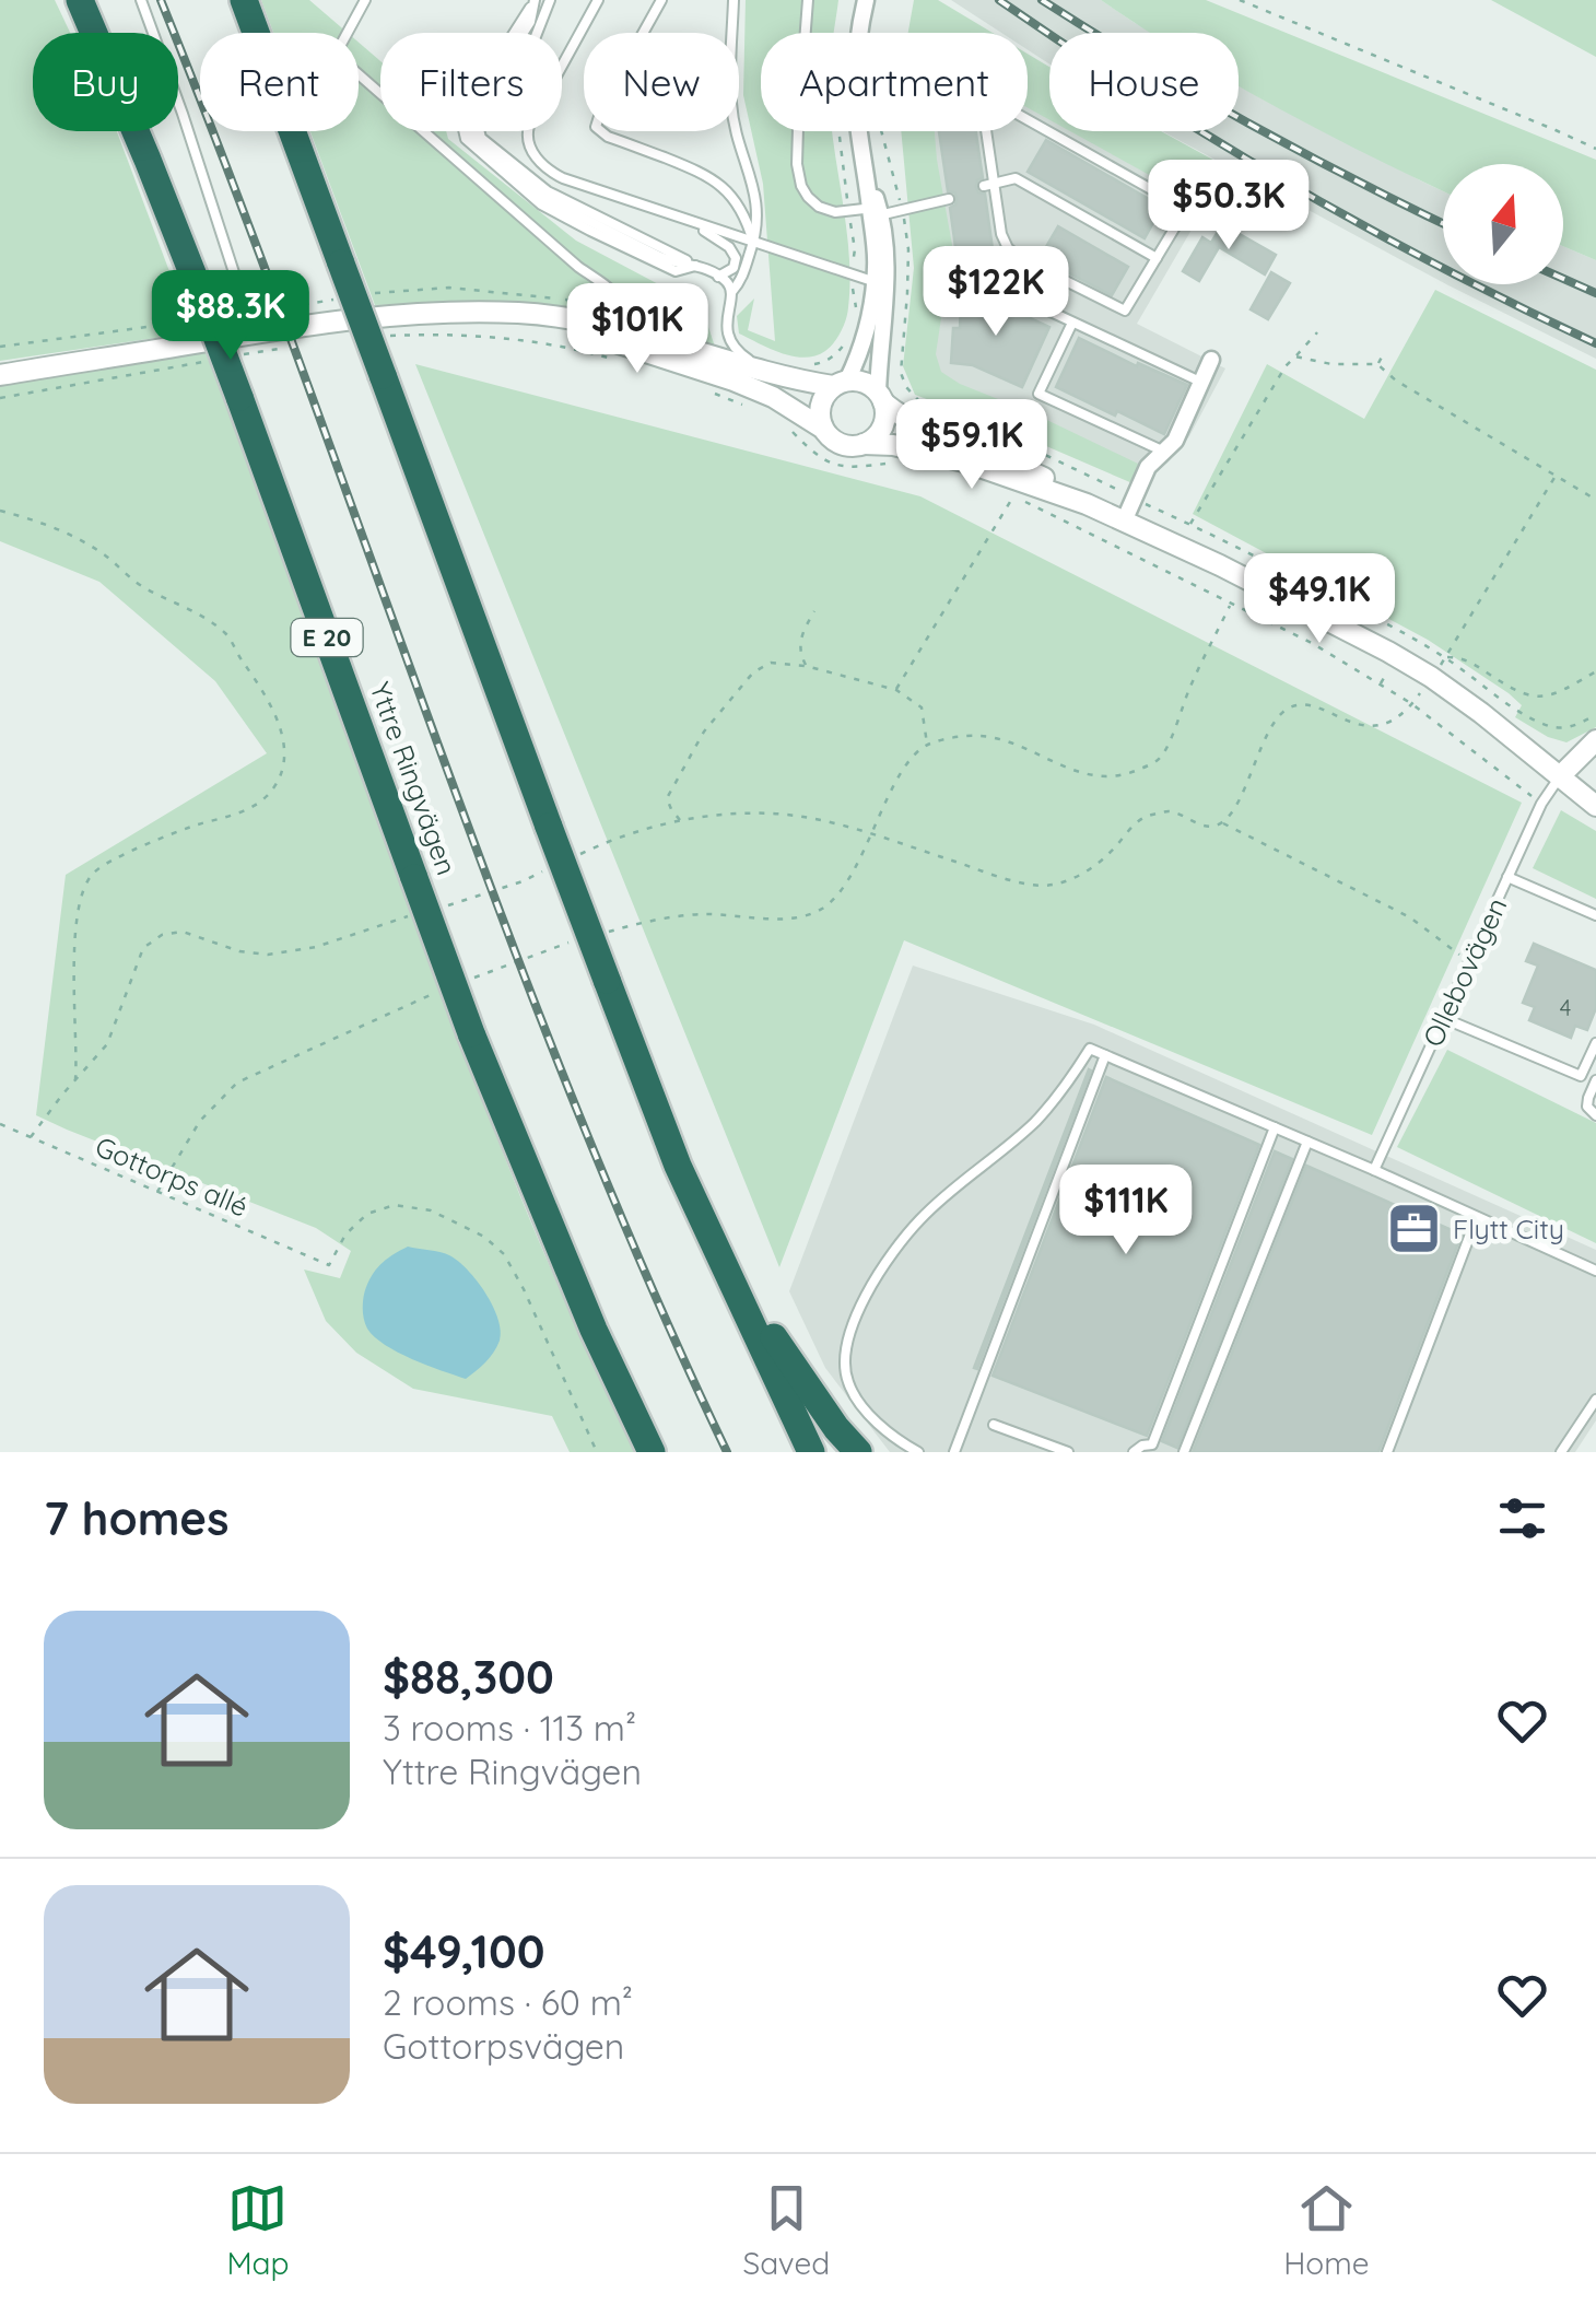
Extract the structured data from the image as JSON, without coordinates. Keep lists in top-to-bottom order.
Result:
{
  "streets": {
    "highway": ["E 20", "Yttre Ringvägen"],
    "lane": ["Ollebovägen"],
    "path": ["Gottorps allé"]
  },
  "places": {
    "office": ["Flytt City"]
  },
  "house_numbers": ["4"],
  "north": "top",
  "page": {
    "chip": [
      "Buy",
      "Rent",
      "Filters",
      "New",
      "Apartment",
      "House"
    ],
    "price": [
      "$50.3K",
      "$122K",
      "$88.3K",
      "$101K",
      "$59.1K",
      "$49.1K",
      "$111K"
    ],
    "heading": "7 homes",
    "list": [
      {
        "name": "$88,300",
        "note": "3 rooms · 113 m² · Yttre Ringvägen"
      },
      {
        "name": "$49,100",
        "note": "2 rooms · 60 m² · Gottorpsvägen"
      }
    ],
    "tabs": ["Map", "Saved", "Home"]
  }
}
